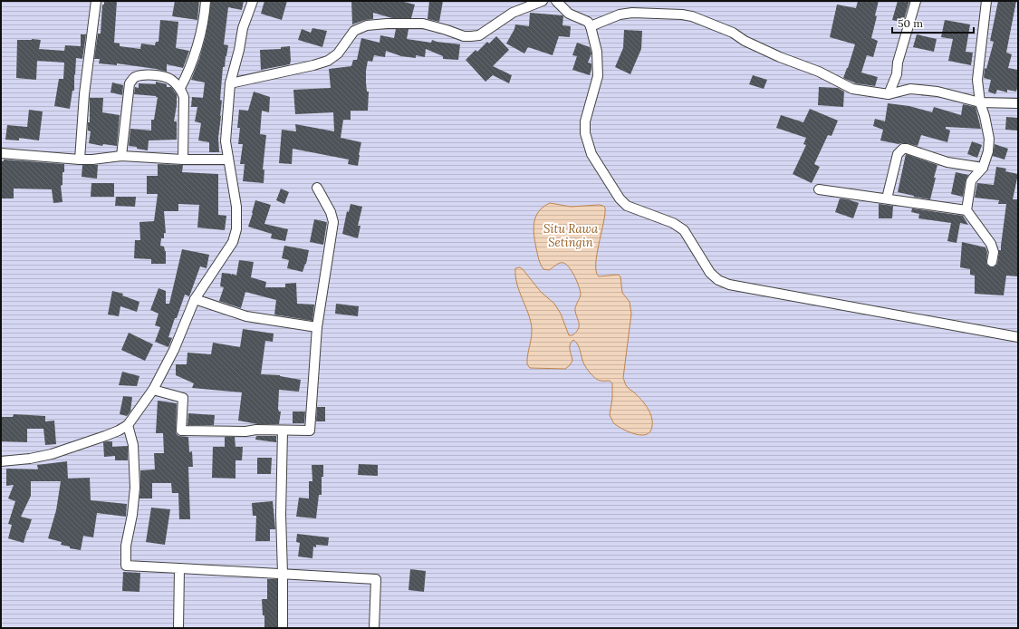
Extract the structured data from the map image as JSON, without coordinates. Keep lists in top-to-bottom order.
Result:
{
  "water": ["Situ Rawa Setingin"],
  "scale_bar": "50 m"
}
